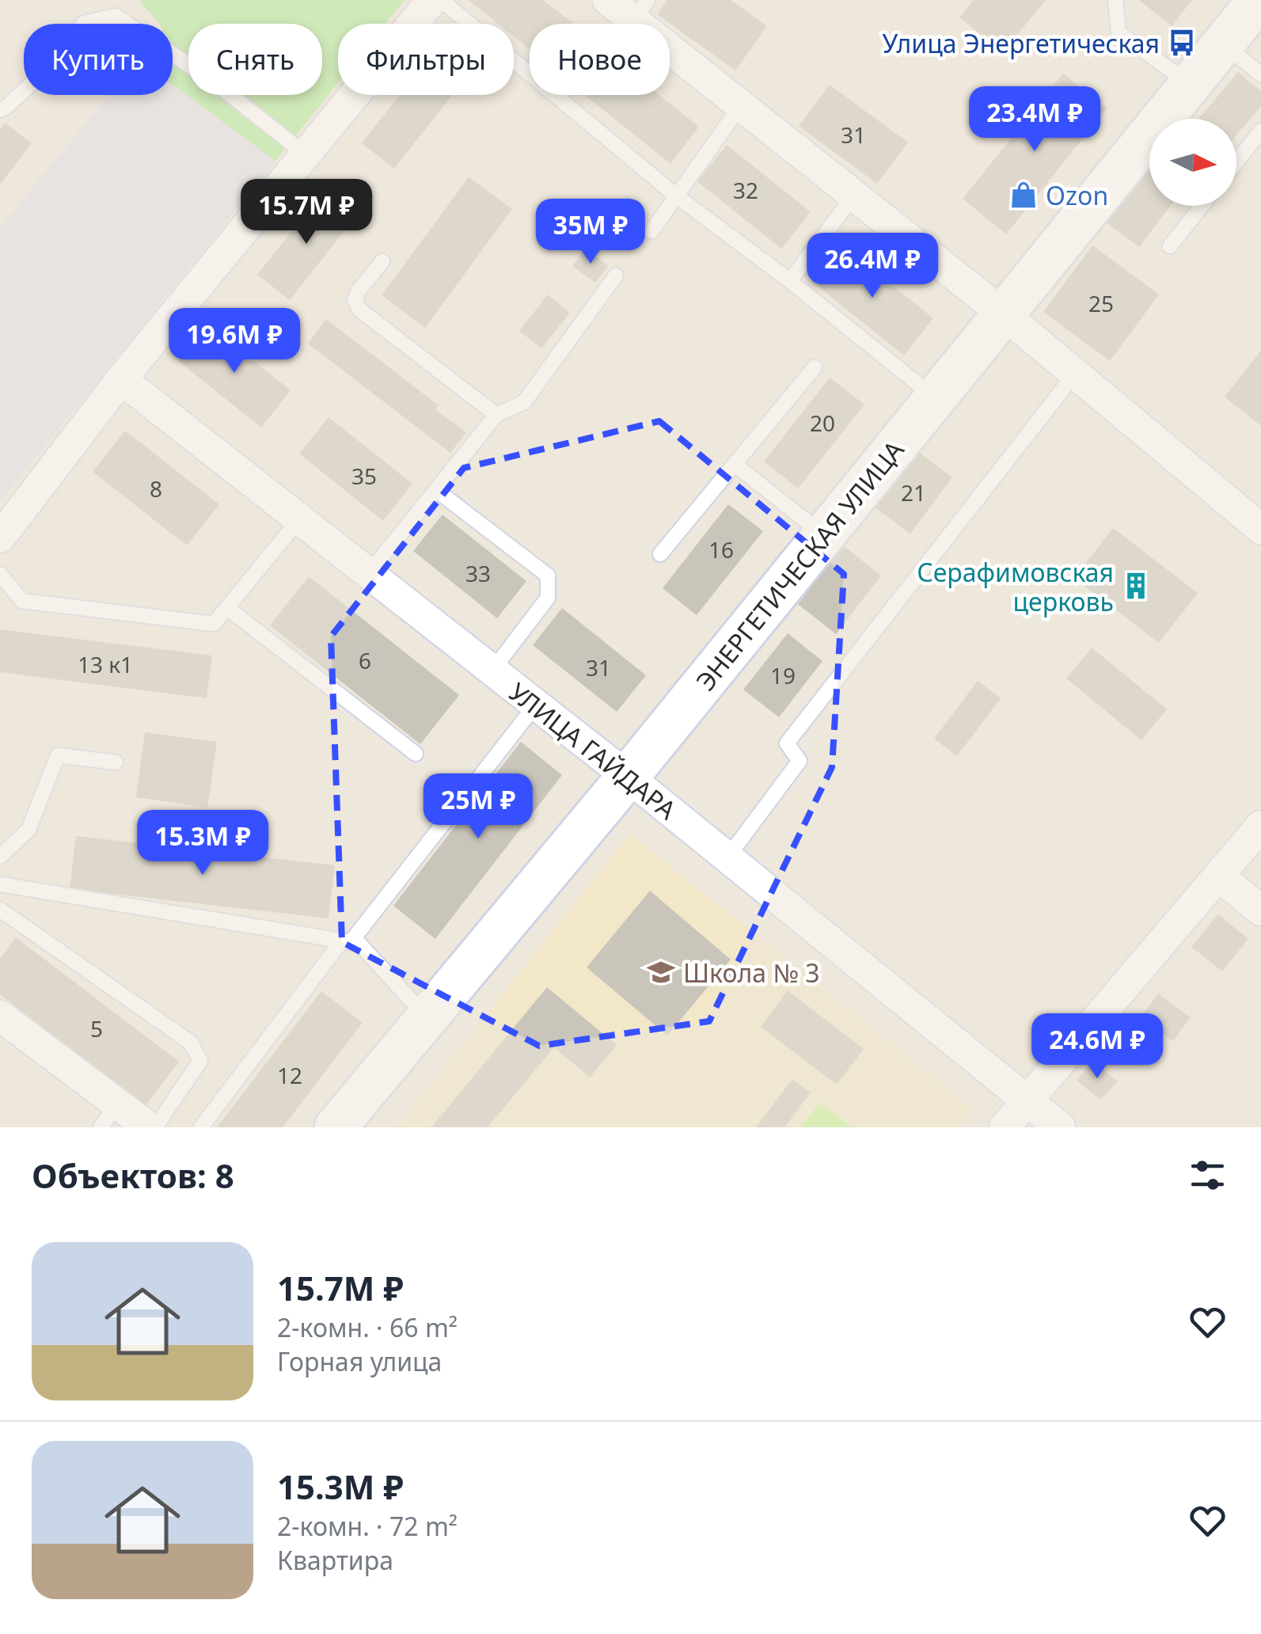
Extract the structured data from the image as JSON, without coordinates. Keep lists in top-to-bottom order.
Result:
{
  "streets": {
    "street": ["ЭНЕРГЕТИЧЕСКАЯ УЛИЦА", "УЛИЦА ГАЙДАРА"]
  },
  "crossings": [
    ["ЭНЕРГЕТИЧЕСКАЯ УЛИЦА", "УЛИЦА ГАЙДАРА"]
  ],
  "places": {
    "bus stop": ["Улица Энергетическая"],
    "shop": ["Ozon"],
    "building": ["Серафимовская церковь"],
    "school or university": ["Школа № 3"]
  },
  "house_numbers": [
    "31",
    "32",
    "25",
    "20",
    "35",
    "8",
    "21",
    "16",
    "33",
    "6",
    "13 к1",
    "31",
    "19",
    "5",
    "12"
  ],
  "north": "right",
  "page": {
    "chip": [
      "Купить",
      "Снять",
      "Фильтры",
      "Новое"
    ],
    "price": [
      "23.4M ₽",
      "15.7M ₽",
      "35M ₽",
      "26.4M ₽",
      "19.6M ₽",
      "25M ₽",
      "15.3M ₽",
      "24.6M ₽"
    ],
    "heading": "Объектов: 8",
    "list": [
      {
        "name": "15.7M ₽",
        "note": "2-комн. · 66 m² · Горная улица"
      },
      {
        "name": "15.3M ₽",
        "note": "2-комн. · 72 m² · Квартира"
      }
    ]
  }
}
